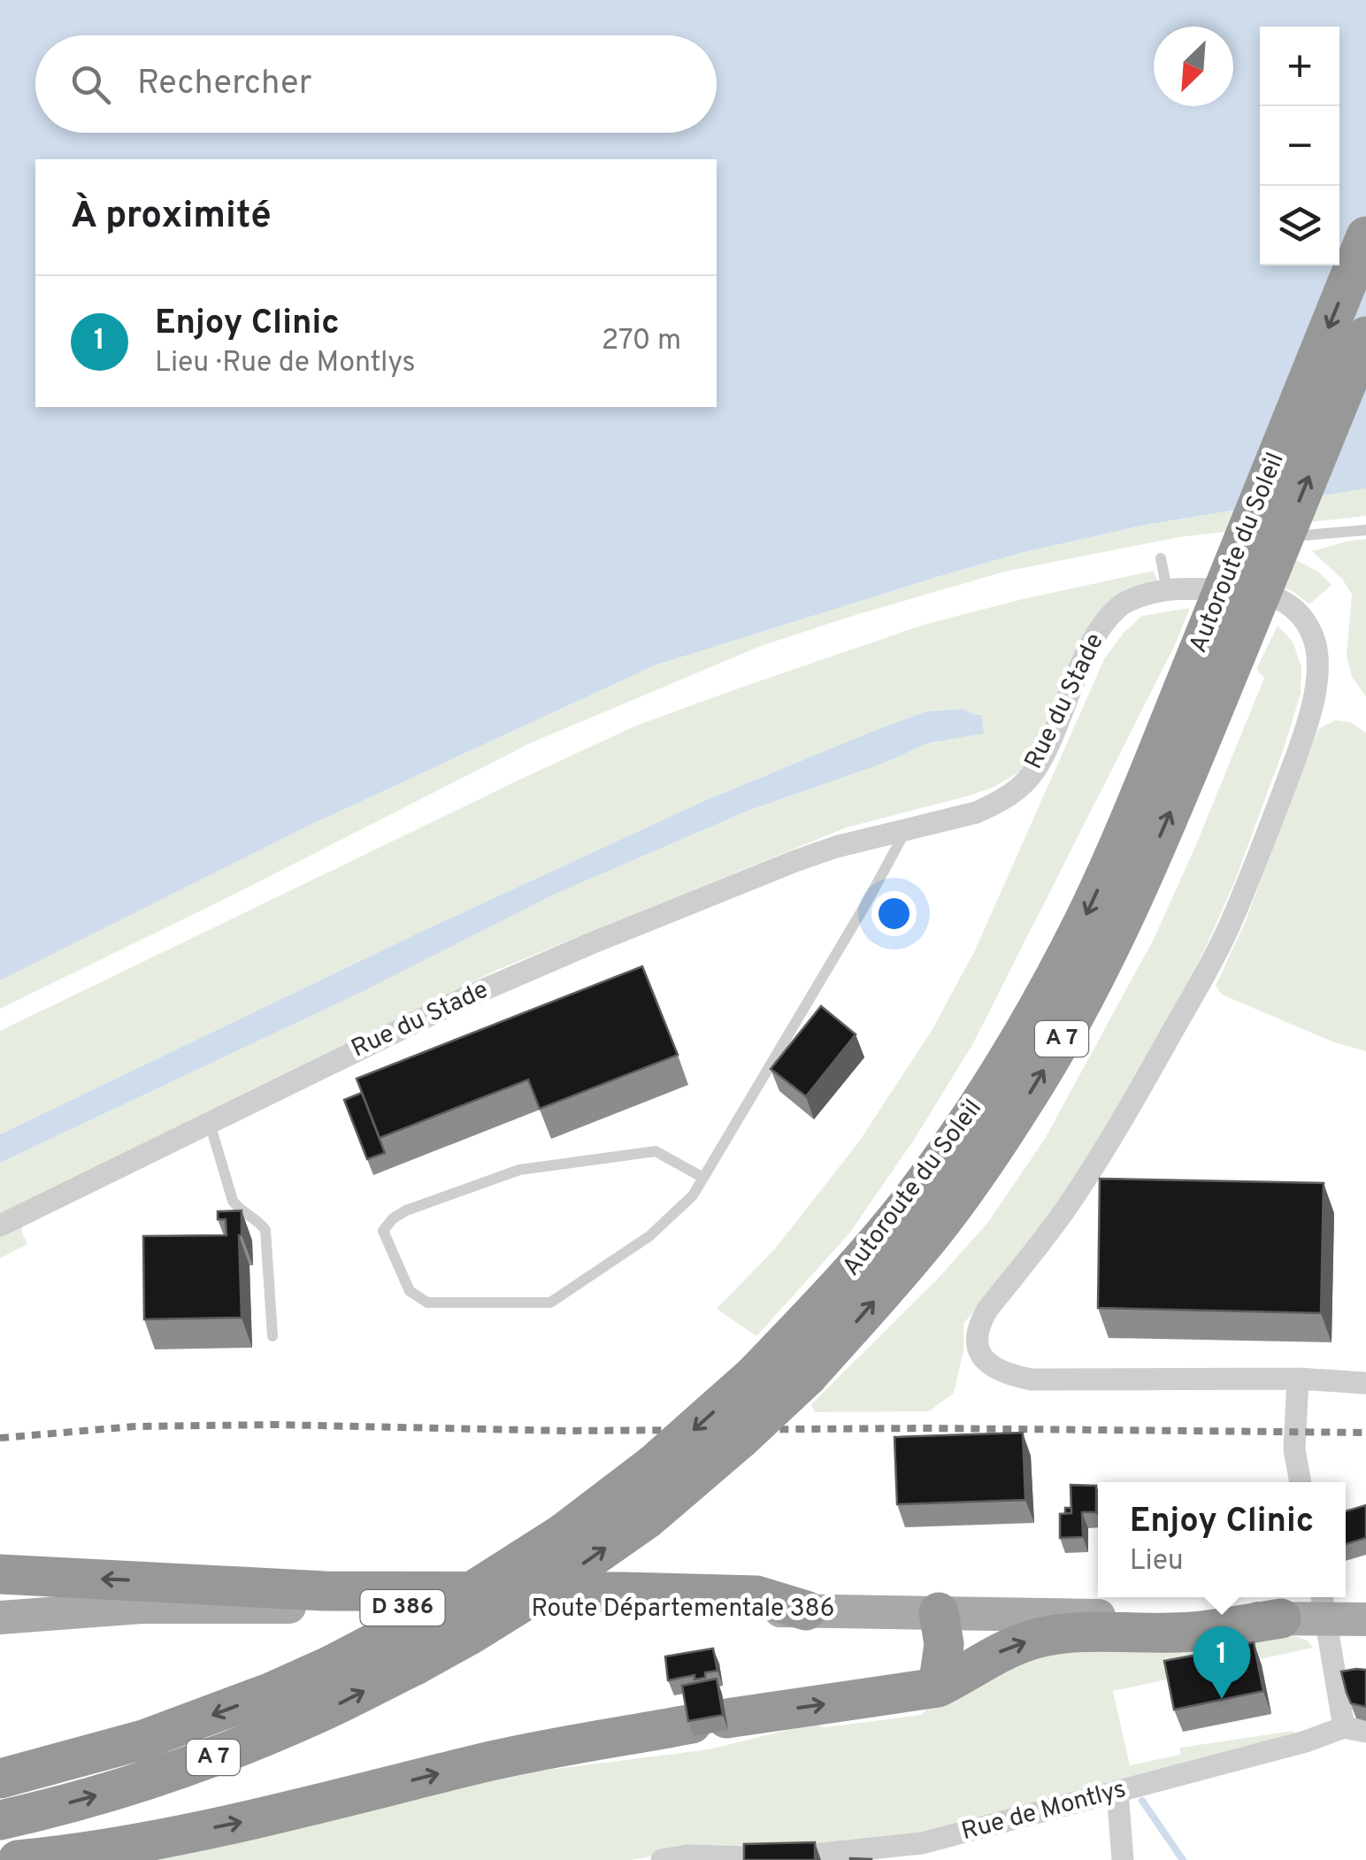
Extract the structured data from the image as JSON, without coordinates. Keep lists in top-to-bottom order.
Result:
{
  "streets": {
    "highway": ["Autoroute du Soleil", "A 7"],
    "main road": ["D 386", "Route Départementale 386"],
    "street": ["Rue du Stade", "Rue de Montlys"]
  },
  "north": "bottom left",
  "page": {
    "map_buttons": ["+", "−"],
    "search": "Rechercher",
    "heading": "À proximité",
    "list": [
      {
        "mark": "1",
        "name": "Enjoy Clinic",
        "note": "Lieu · Rue de Montlys",
        "value": "270 m"
      }
    ],
    "popup": ["Enjoy Clinic", "Lieu"],
    "pins": "1"
  }
}
